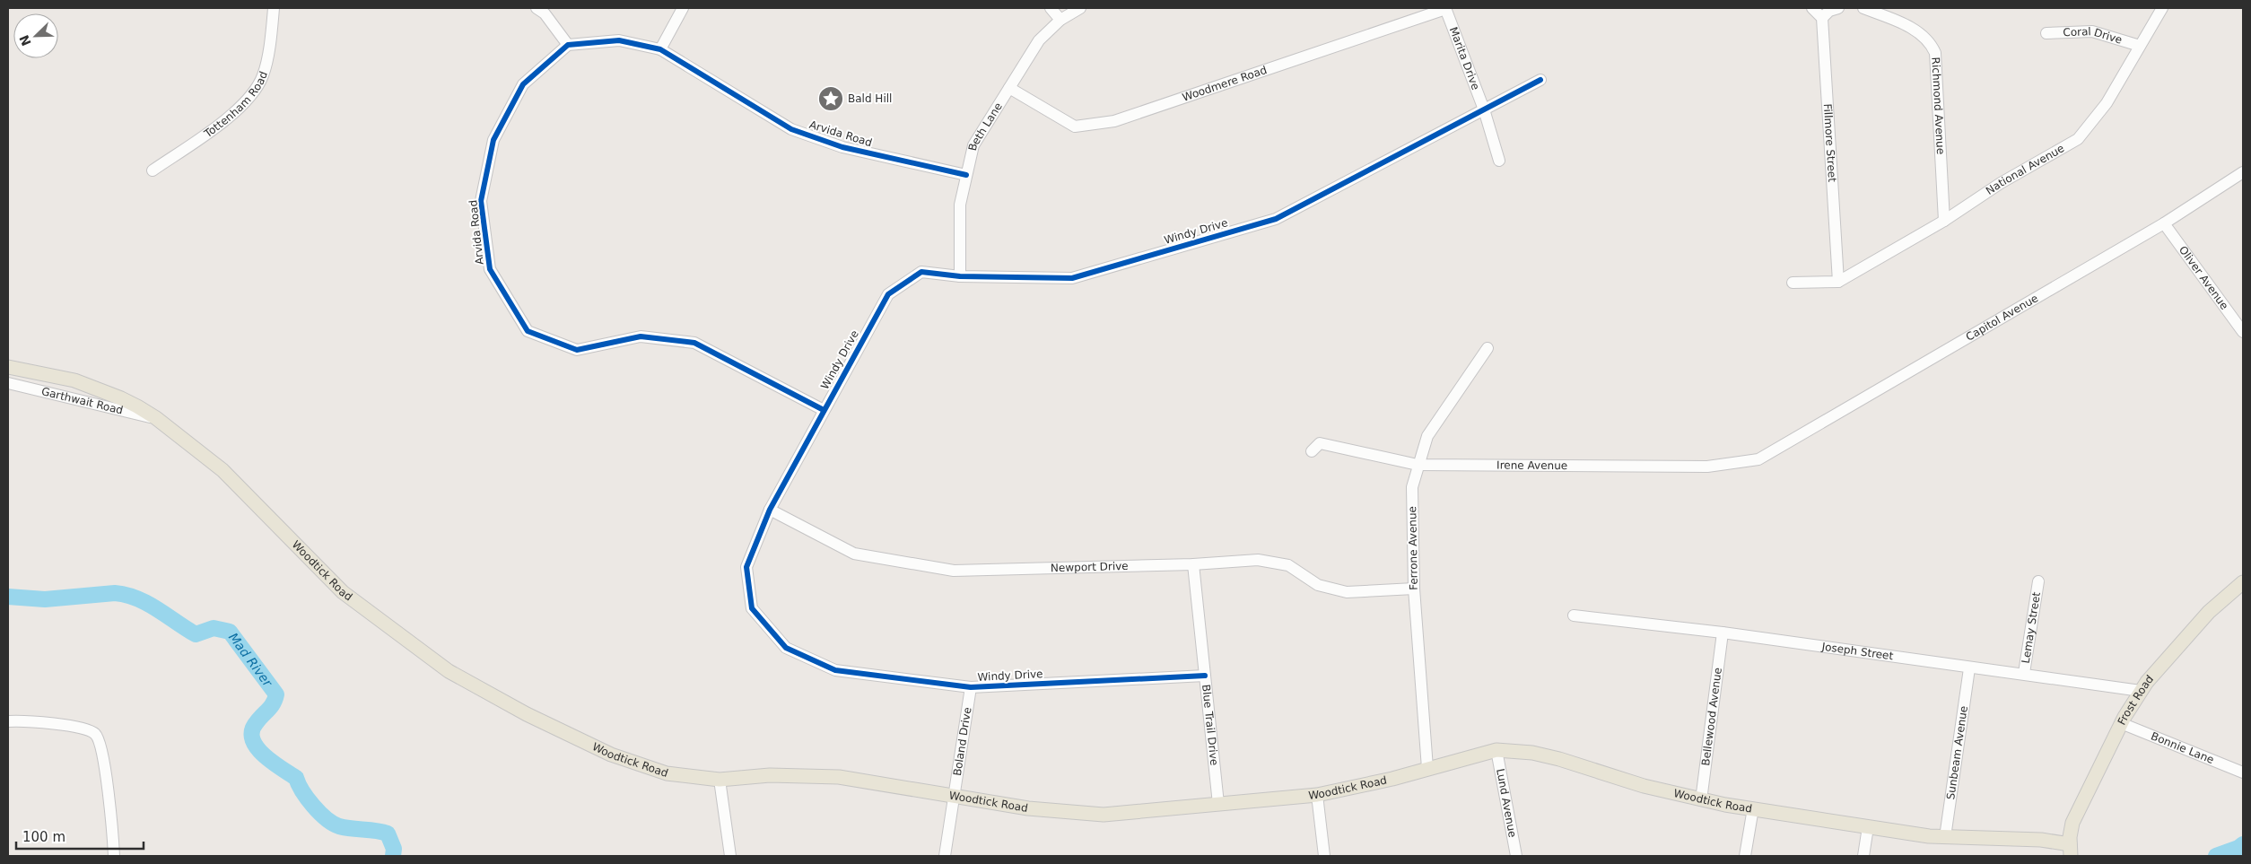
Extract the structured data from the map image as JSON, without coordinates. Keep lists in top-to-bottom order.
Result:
{
  "streets": {
    "main road": ["Woodtick Road", "Frost Road"],
    "street": [
      "Coral Drive",
      "Marita Drive",
      "Woodmere Road",
      "Tottenham Road",
      "Richmond Avenue",
      "Beth Lane",
      "Arvida Road",
      "Fillmore Street",
      "National Avenue",
      "Windy Drive",
      "Oliver Avenue",
      "Capitol Avenue",
      "Garthwait Road",
      "Irene Avenue",
      "Ferrone Avenue",
      "Newport Drive",
      "Lemay Street",
      "Joseph Street",
      "Bellewood Avenue",
      "Blue Trail Drive",
      "Boland Drive",
      "Bonnie Lane",
      "Sunbeam Avenue",
      "Lund Avenue"
    ]
  },
  "crossings": [
    ["Coral Drive", "National Avenue"],
    ["Marita Drive", "Woodmere Road"],
    ["Marita Drive", "Windy Drive"],
    ["Woodmere Road", "Beth Lane"],
    ["Richmond Avenue", "National Avenue"],
    ["Beth Lane", "Arvida Road"],
    ["Beth Lane", "Windy Drive"],
    ["Arvida Road", "Windy Drive"],
    ["Fillmore Street", "National Avenue"],
    ["Windy Drive", "Newport Drive"],
    ["Windy Drive", "Blue Trail Drive"],
    ["Windy Drive", "Boland Drive"],
    ["Oliver Avenue", "Capitol Avenue"],
    ["Capitol Avenue", "Irene Avenue"],
    ["Garthwait Road", "Woodtick Road"],
    ["Irene Avenue", "Ferrone Avenue"],
    ["Ferrone Avenue", "Newport Drive"],
    ["Ferrone Avenue", "Woodtick Road"],
    ["Newport Drive", "Blue Trail Drive"],
    ["Woodtick Road", "Frost Road"],
    ["Woodtick Road", "Bellewood Avenue"],
    ["Woodtick Road", "Blue Trail Drive"],
    ["Woodtick Road", "Boland Drive"],
    ["Woodtick Road", "Sunbeam Avenue"],
    ["Woodtick Road", "Lund Avenue"],
    ["Lemay Street", "Joseph Street"],
    ["Joseph Street", "Frost Road"],
    ["Joseph Street", "Bellewood Avenue"],
    ["Joseph Street", "Sunbeam Avenue"],
    ["Frost Road", "Bonnie Lane"]
  ],
  "water": ["Mad River"],
  "places": {
    "place": ["Bald Hill"]
  },
  "scale_bar": "100 m",
  "north": "bottom left"
}
